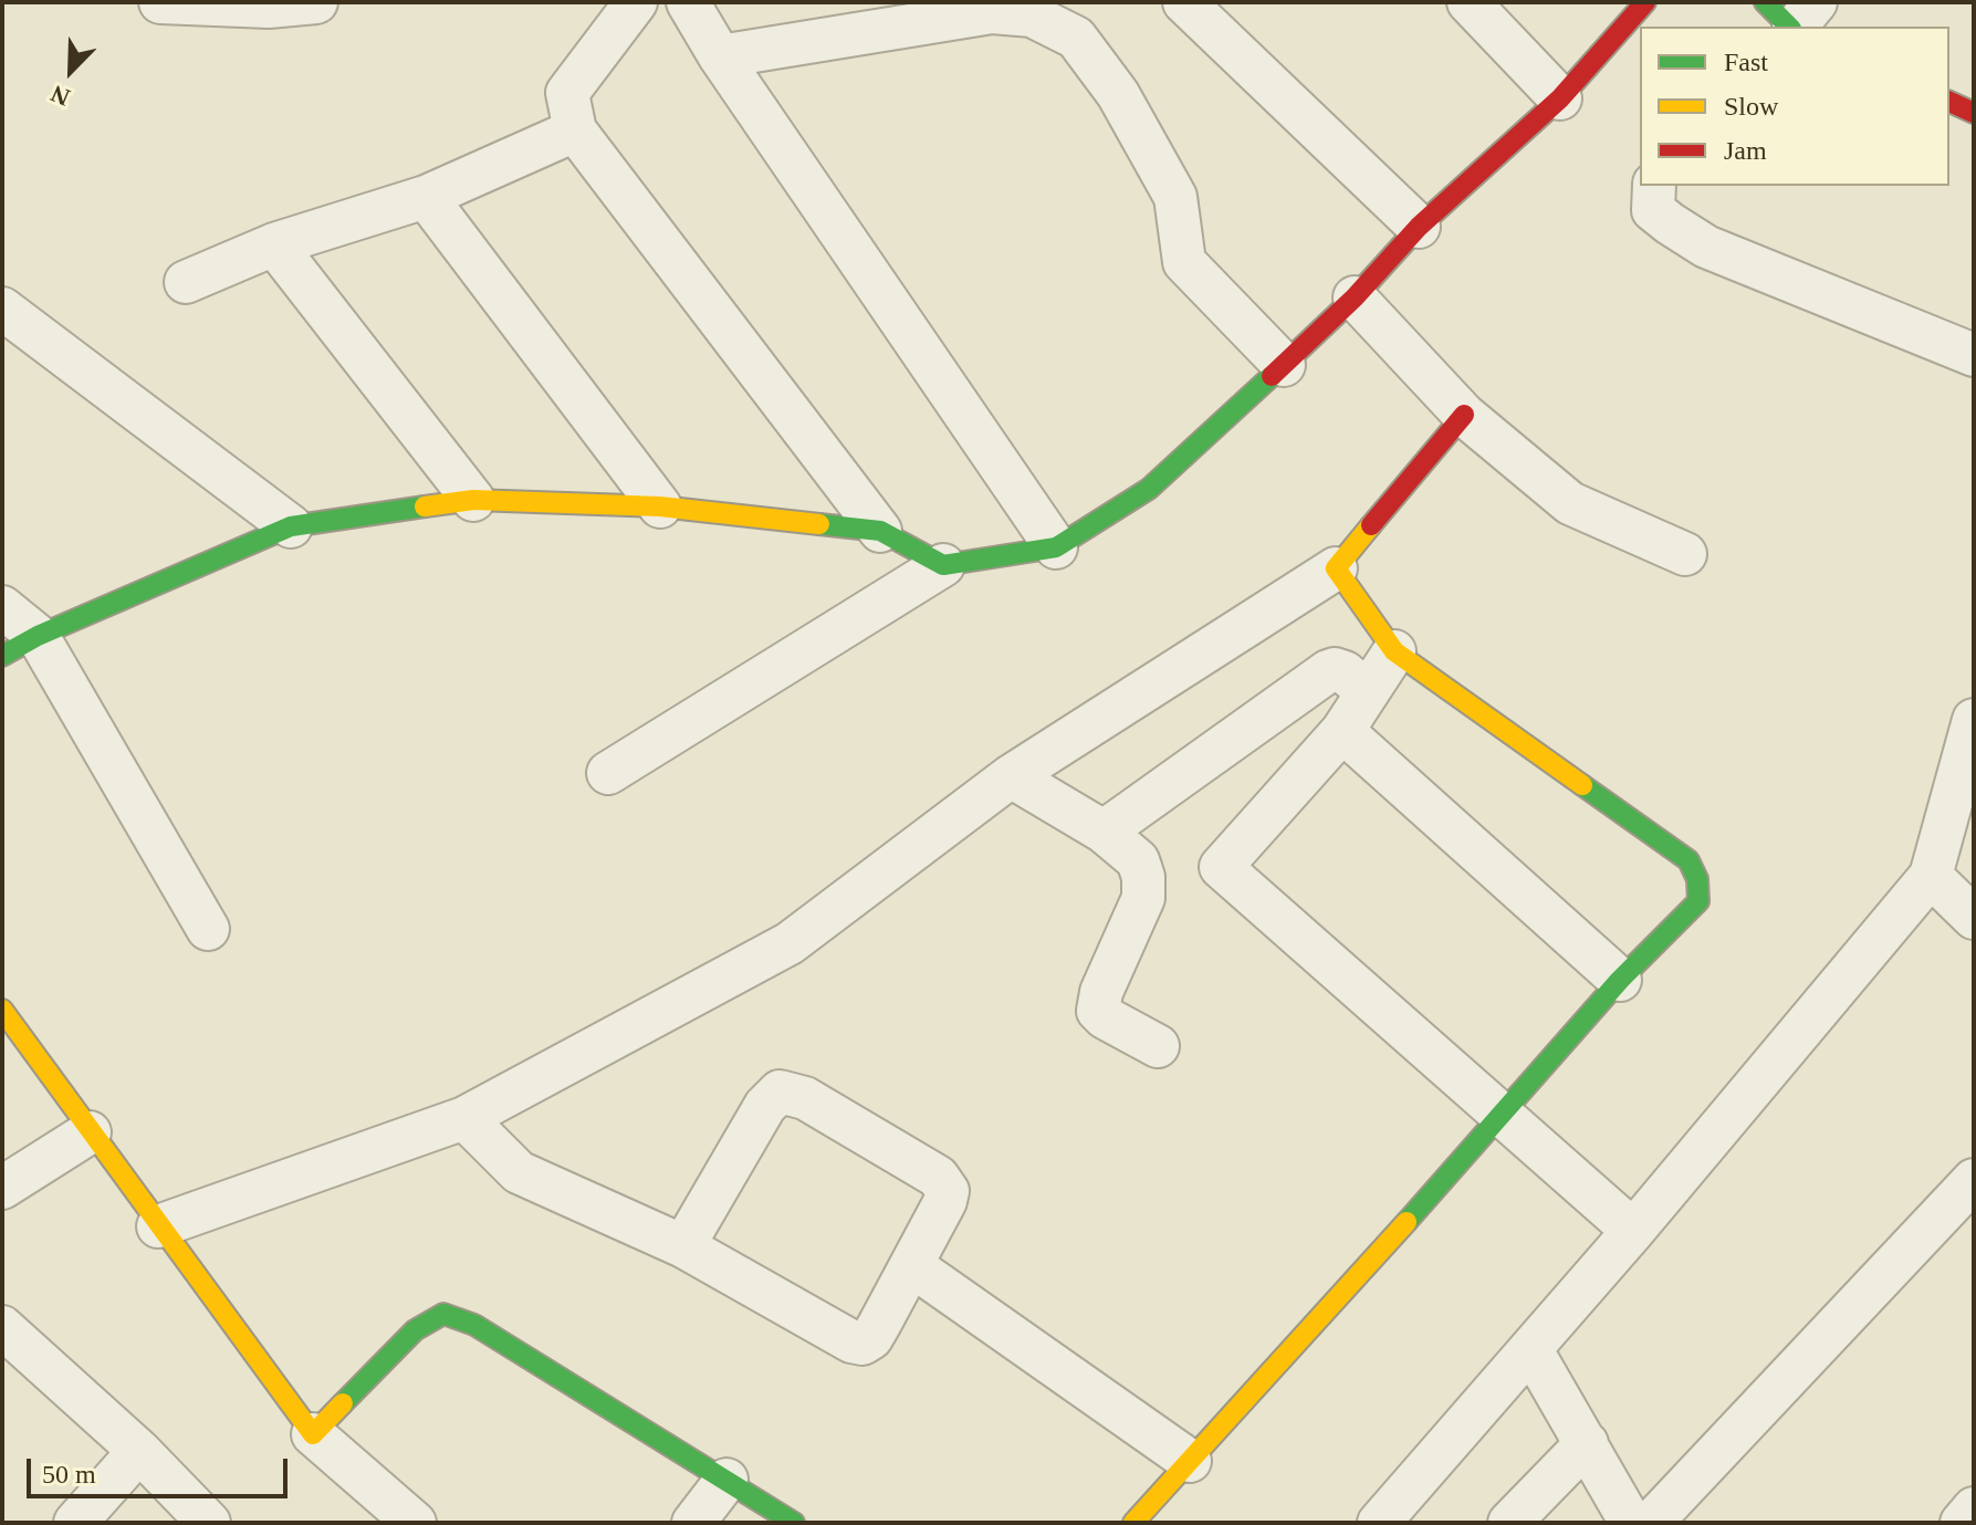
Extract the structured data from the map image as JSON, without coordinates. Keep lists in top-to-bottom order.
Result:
{
  "legend": ["Fast", "Slow", "Jam"],
  "scale_bar": "50 m",
  "north": "bottom left"
}
